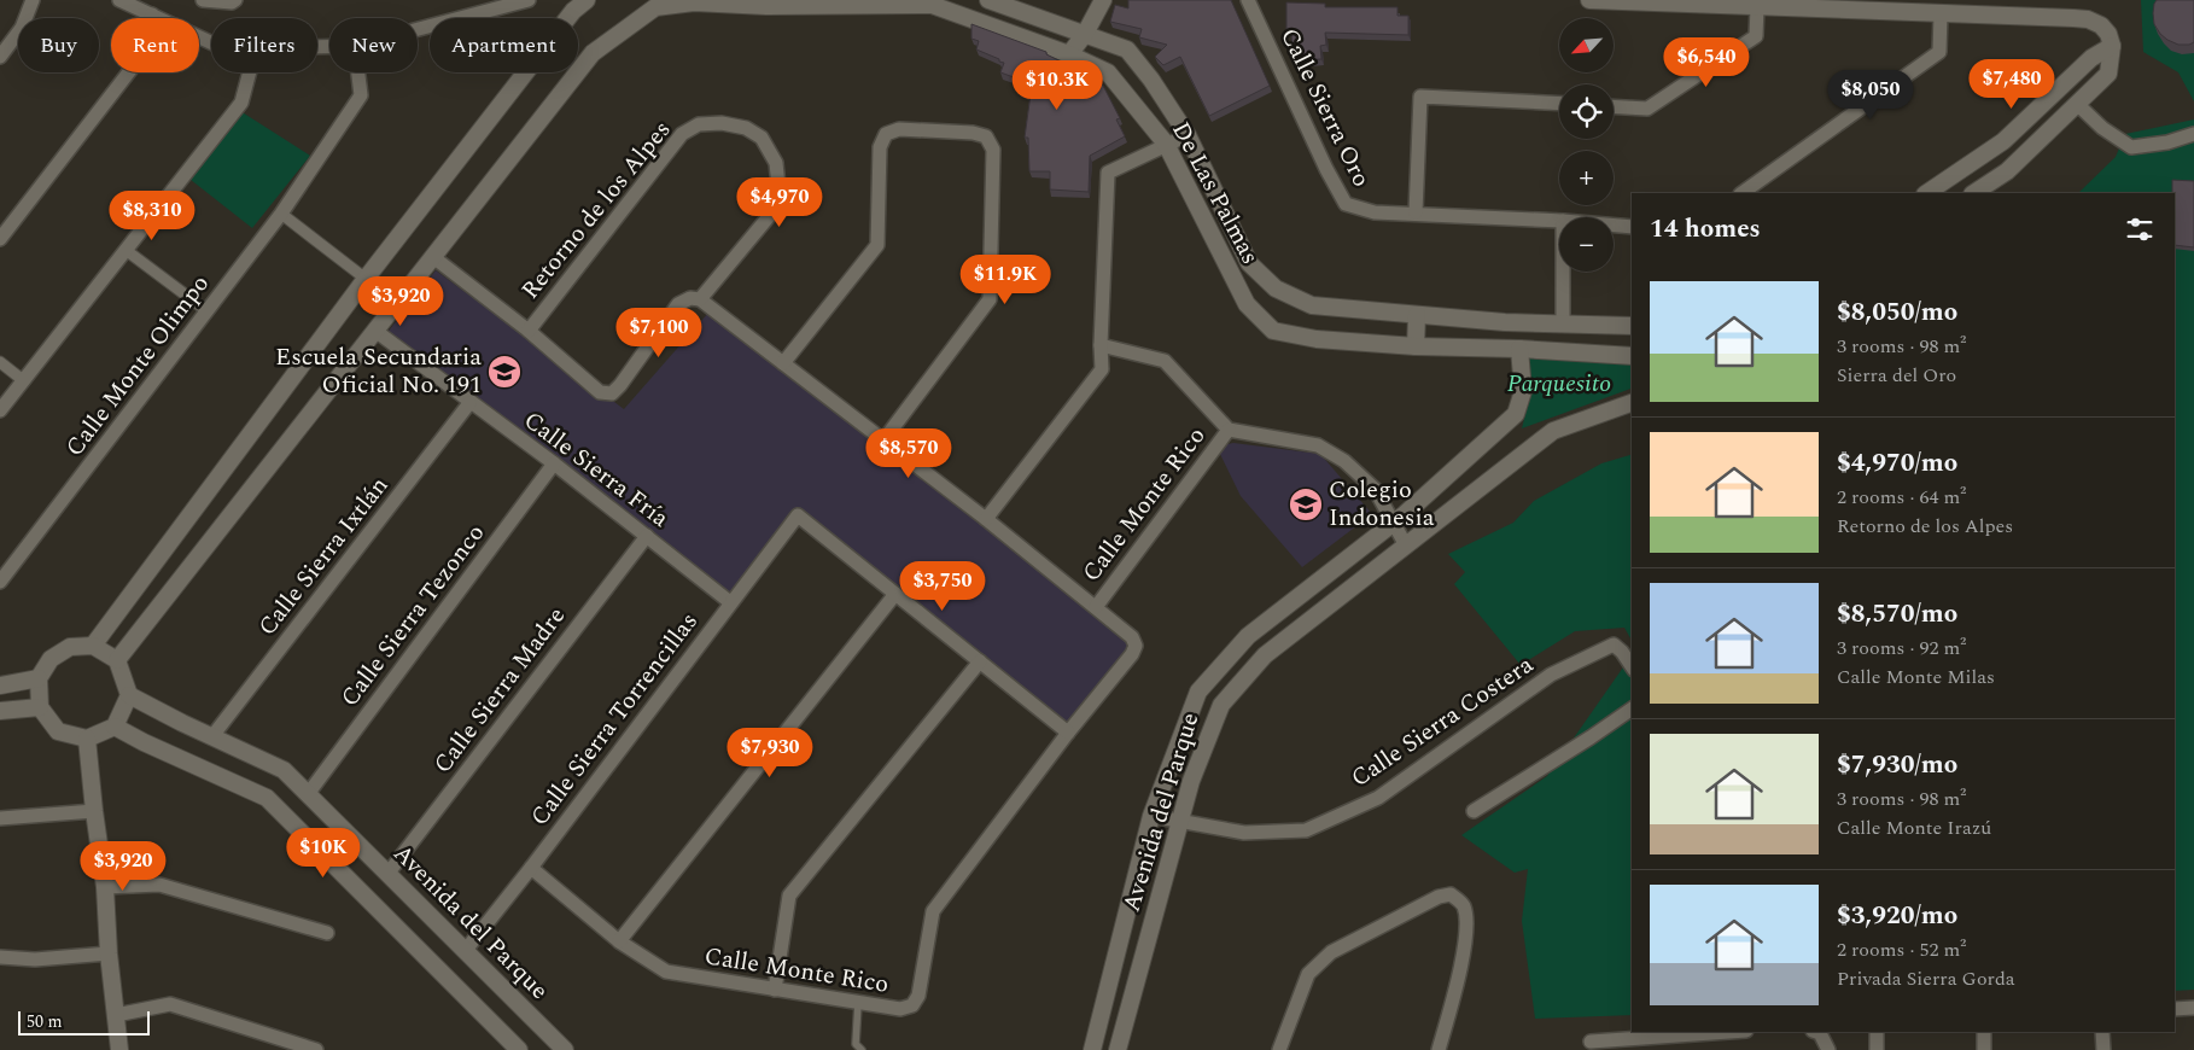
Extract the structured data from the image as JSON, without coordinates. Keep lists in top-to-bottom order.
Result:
{
  "streets": {
    "street": [
      "Calle Sierra Oro",
      "De Las Palmas",
      "Retorno de los Alpes",
      "Calle Monte Olimpo",
      "Calle Sierra Fría",
      "Calle Monte Rico",
      "Calle Sierra Ixtlán",
      "Calle Sierra Tezonco",
      "Calle Sierra Madre",
      "Calle Sierra Torrencillas",
      "Calle Sierra Costera",
      "Avenida del Parque"
    ]
  },
  "crossings": [
    ["De Las Palmas", "Calle Sierra Fría"],
    ["De Las Palmas", "Avenida del Parque"],
    ["Calle Sierra Fría", "Calle Sierra Ixtlán"],
    ["Calle Sierra Fría", "Calle Sierra Tezonco"],
    ["Calle Sierra Fría", "Calle Sierra Madre"],
    ["Calle Sierra Fría", "Calle Sierra Torrencillas"],
    ["Calle Monte Rico", "Calle Sierra Torrencillas"],
    ["Calle Monte Rico", "Avenida del Parque"],
    ["Calle Sierra Ixtlán", "Avenida del Parque"],
    ["Calle Sierra Tezonco", "Avenida del Parque"],
    ["Calle Sierra Madre", "Avenida del Parque"],
    ["Calle Sierra Torrencillas", "Avenida del Parque"],
    ["Calle Sierra Costera", "Avenida del Parque"]
  ],
  "parks": ["Parquesito"],
  "places": {
    "school or university": ["Escuela Secundaria Oficial No. 191", "Colegio Indonesia"]
  },
  "scale_bar": "50 m",
  "north": "bottom left",
  "page": {
    "map_buttons": ["+", "−"],
    "chip": [
      "Buy",
      "Rent",
      "Filters",
      "New",
      "Apartment"
    ],
    "price": [
      "$6,540",
      "$7,480",
      "$10.3K",
      "$8,050",
      "$4,970",
      "$8,310",
      "$11.9K",
      "$3,920",
      "$7,100",
      "$8,570",
      "$3,750",
      "$7,930",
      "$10K",
      "$3,920"
    ],
    "heading": "14 homes",
    "list": [
      {
        "name": "$8,050/mo",
        "note": "3 rooms · 98 m² · Sierra del Oro"
      },
      {
        "name": "$4,970/mo",
        "note": "2 rooms · 64 m² · Retorno de los Alpes"
      },
      {
        "name": "$8,570/mo",
        "note": "3 rooms · 92 m² · Calle Monte Milas"
      },
      {
        "name": "$7,930/mo",
        "note": "3 rooms · 98 m² · Calle Monte Irazú"
      },
      {
        "name": "$3,920/mo",
        "note": "2 rooms · 52 m² · Privada Sierra Gorda"
      }
    ],
    "scale": "50 m"
  }
}
